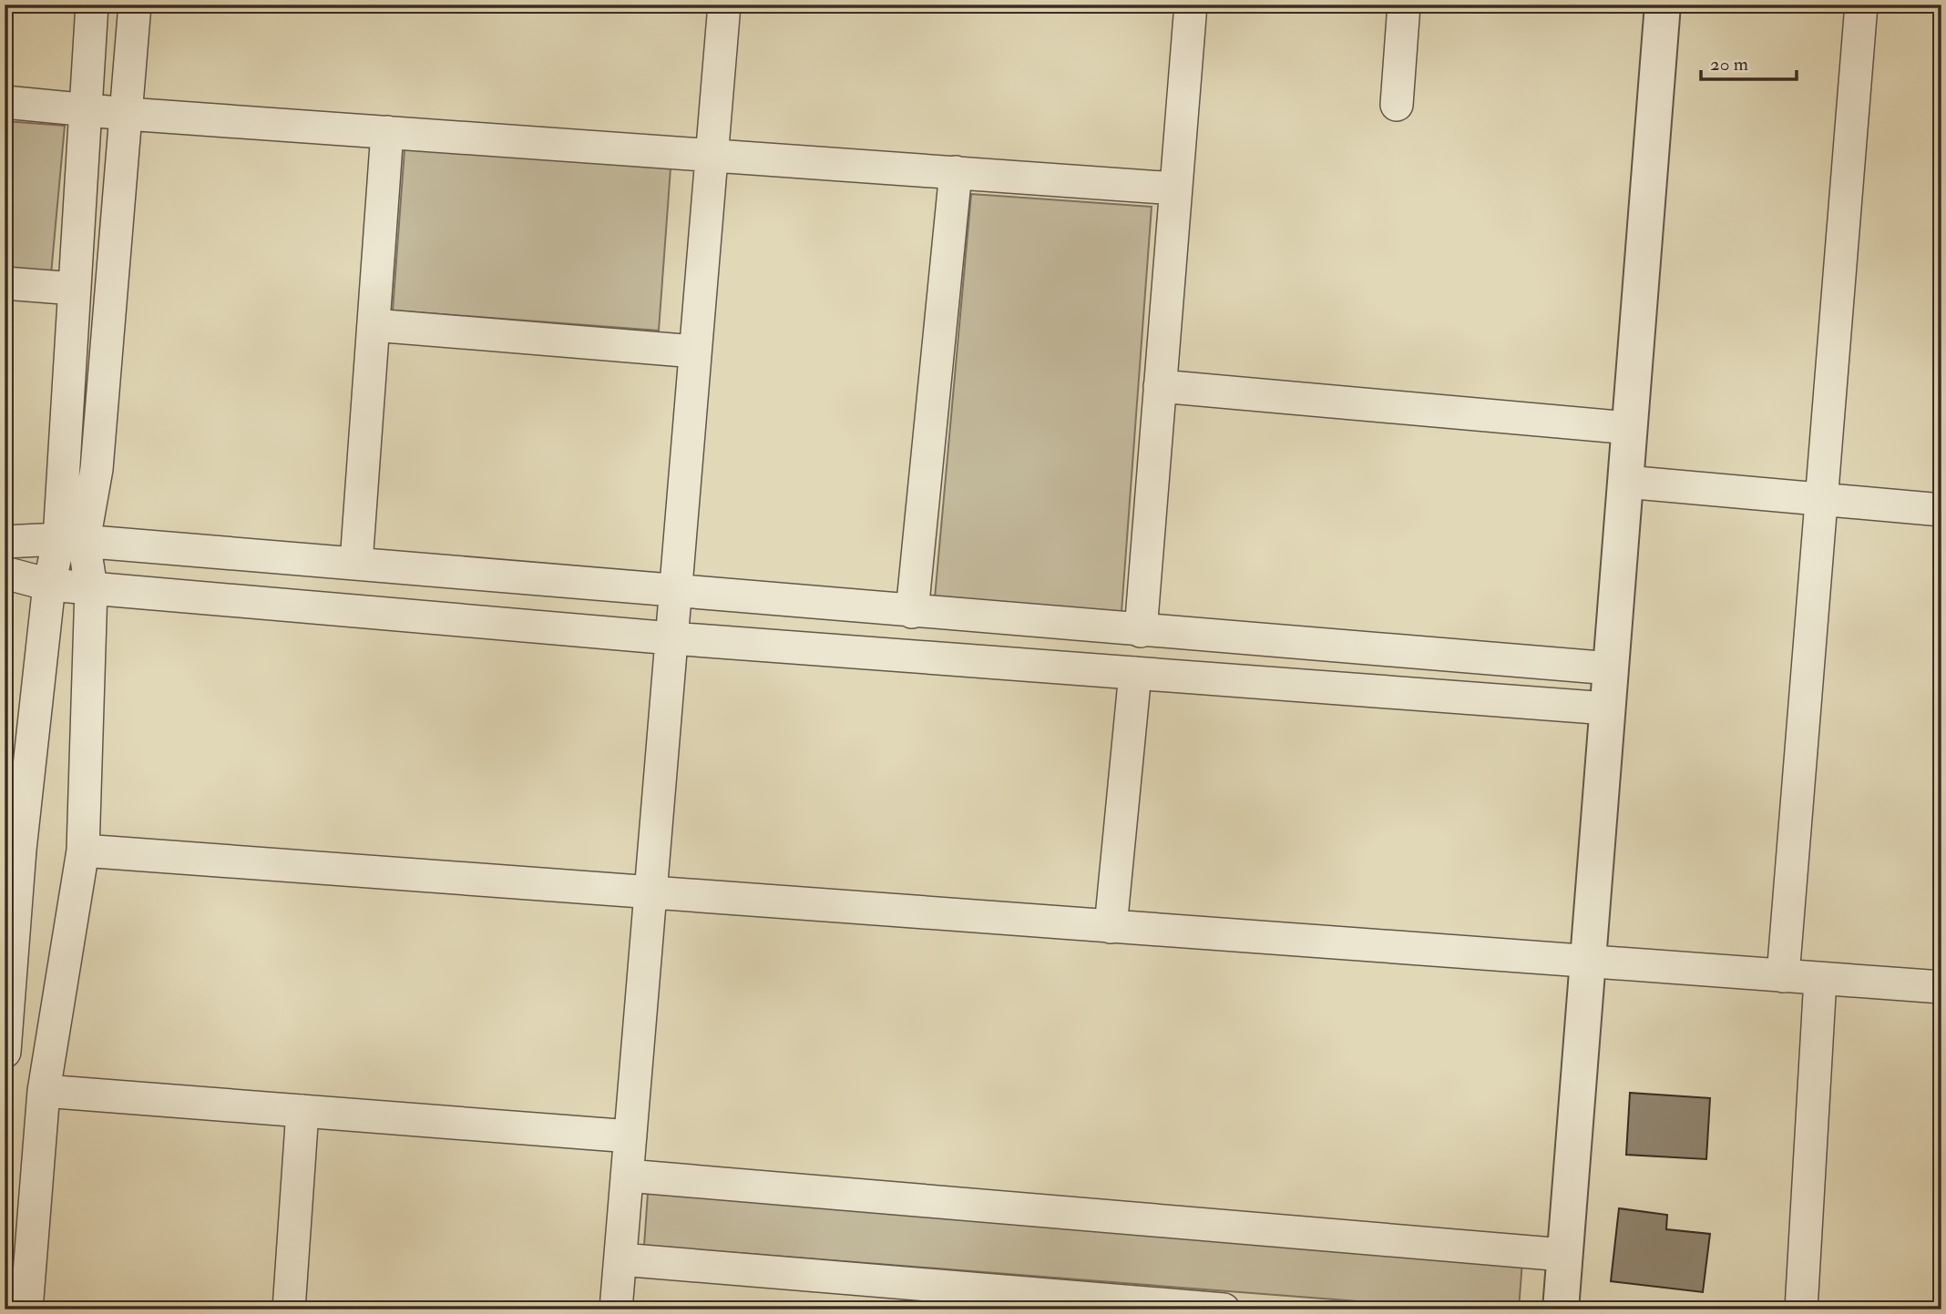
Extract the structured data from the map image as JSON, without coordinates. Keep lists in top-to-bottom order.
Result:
{
  "scale_bar": "20 m"
}
